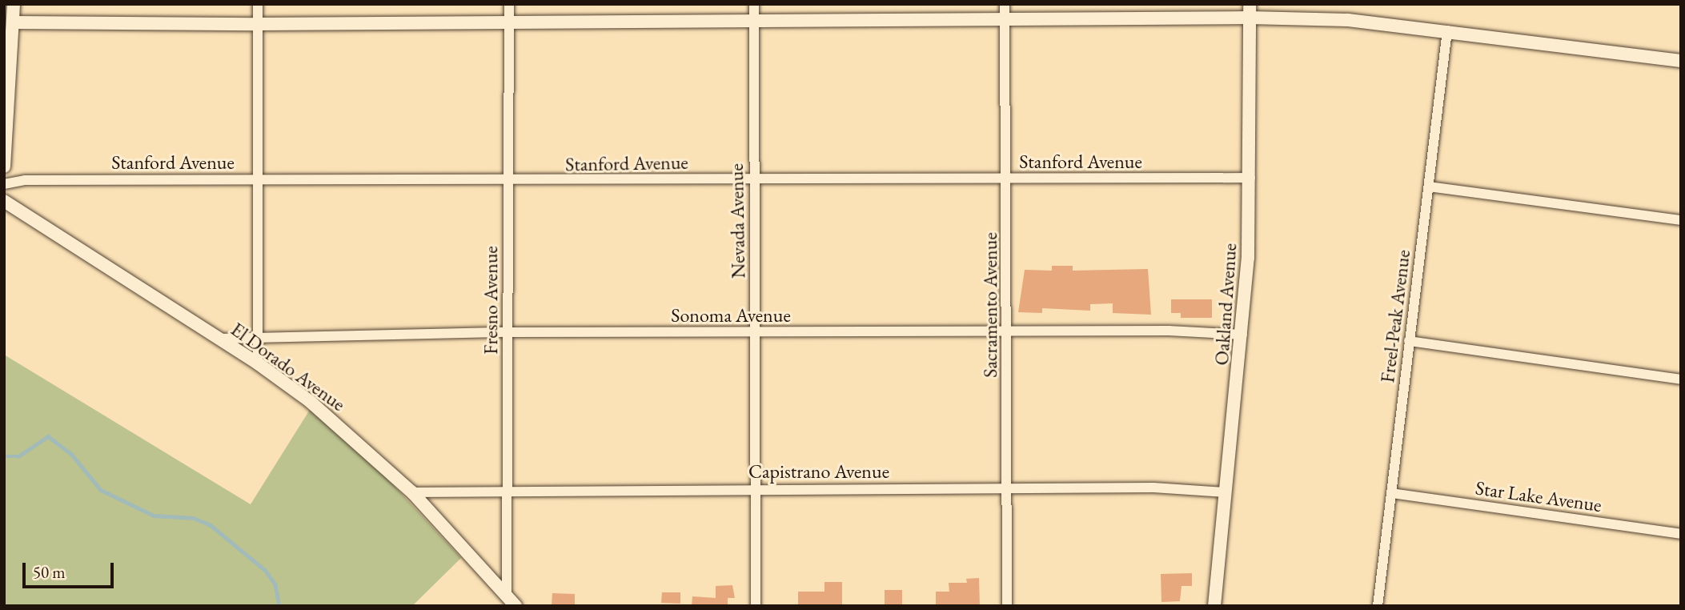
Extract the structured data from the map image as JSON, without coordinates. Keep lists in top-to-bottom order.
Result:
{
  "streets": {
    "street": [
      "Stanford Avenue",
      "Nevada Avenue",
      "Fresno Avenue",
      "Oakland Avenue",
      "Sacramento Avenue",
      "Sonoma Avenue",
      "Freel-Peak Avenue",
      "El Dorado Avenue",
      "Capistrano Avenue",
      "Star Lake Avenue"
    ]
  },
  "crossings": [
    ["Stanford Avenue", "Nevada Avenue"],
    ["Stanford Avenue", "Fresno Avenue"],
    ["Stanford Avenue", "Oakland Avenue"],
    ["Stanford Avenue", "Sacramento Avenue"],
    ["Nevada Avenue", "Sonoma Avenue"],
    ["Nevada Avenue", "Capistrano Avenue"],
    ["Fresno Avenue", "Sonoma Avenue"],
    ["Fresno Avenue", "El Dorado Avenue"],
    ["Fresno Avenue", "Capistrano Avenue"],
    ["Oakland Avenue", "Sonoma Avenue"],
    ["Oakland Avenue", "Capistrano Avenue"],
    ["Sacramento Avenue", "Sonoma Avenue"],
    ["Sacramento Avenue", "Capistrano Avenue"],
    ["Sonoma Avenue", "El Dorado Avenue"],
    ["Freel-Peak Avenue", "Star Lake Avenue"],
    ["El Dorado Avenue", "Capistrano Avenue"]
  ],
  "scale_bar": "50 m"
}
